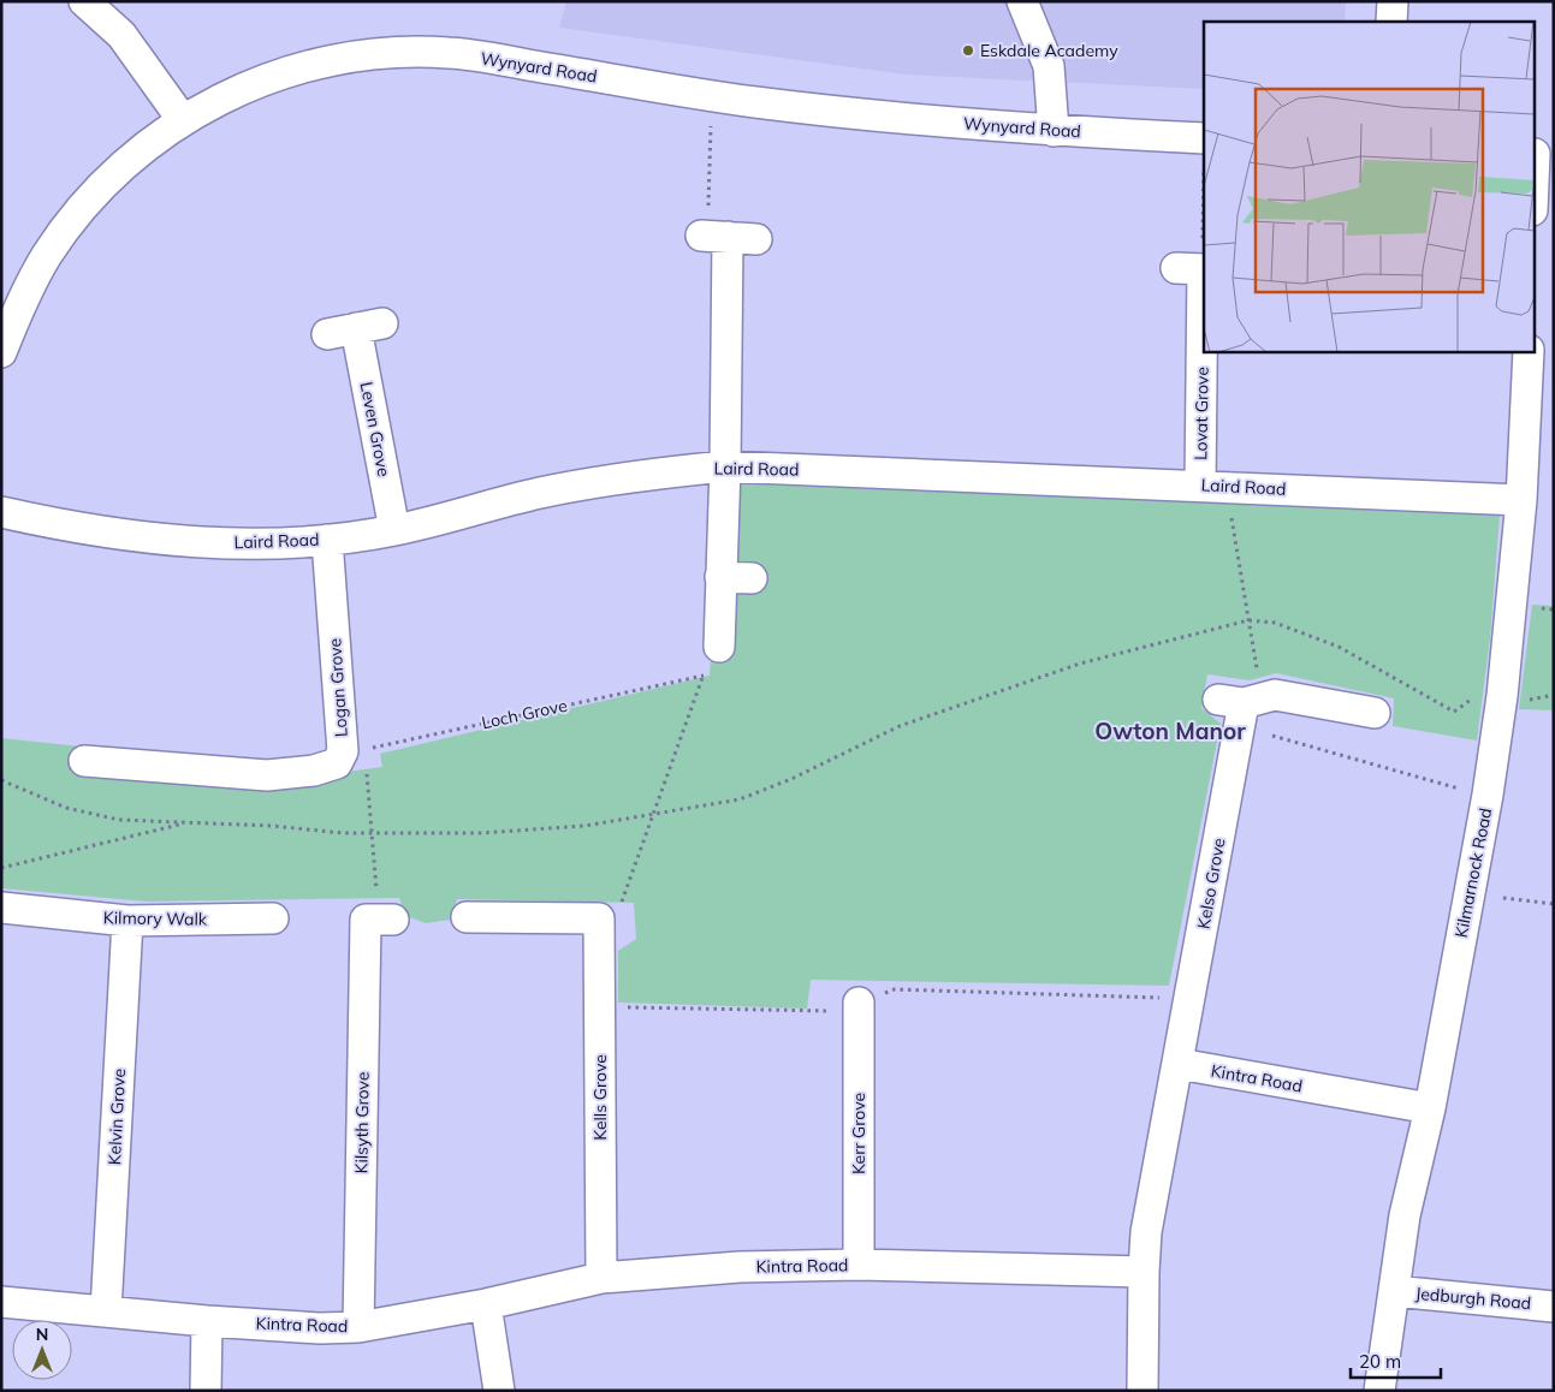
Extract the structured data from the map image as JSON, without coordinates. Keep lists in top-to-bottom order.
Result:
{
  "streets": {
    "street": [
      "Wynyard Road",
      "Lovat Grove",
      "Leven Grove",
      "Laird Road",
      "Logan Grove",
      "Kilmarnock Road",
      "Kelso Grove",
      "Kilmory Walk",
      "Kintra Road",
      "Kells Grove",
      "Kelvin Grove",
      "Kilsyth Grove",
      "Kerr Grove",
      "Jedburgh Road"
    ],
    "path": ["Loch Grove"]
  },
  "crossings": [
    ["Lovat Grove", "Laird Road"],
    ["Leven Grove", "Laird Road"],
    ["Laird Road", "Logan Grove"],
    ["Laird Road", "Kilmarnock Road"],
    ["Logan Grove", "Loch Grove"],
    ["Kilmarnock Road", "Kintra Road"],
    ["Kilmarnock Road", "Jedburgh Road"],
    ["Kelso Grove", "Kintra Road"],
    ["Kilmory Walk", "Kelvin Grove"],
    ["Kintra Road", "Kells Grove"],
    ["Kintra Road", "Kelvin Grove"],
    ["Kintra Road", "Kilsyth Grove"],
    ["Kintra Road", "Kerr Grove"]
  ],
  "districts": ["Owton Manor"],
  "places": ["Eskdale Academy"],
  "scale_bar": "20 m",
  "north": "top"
}
